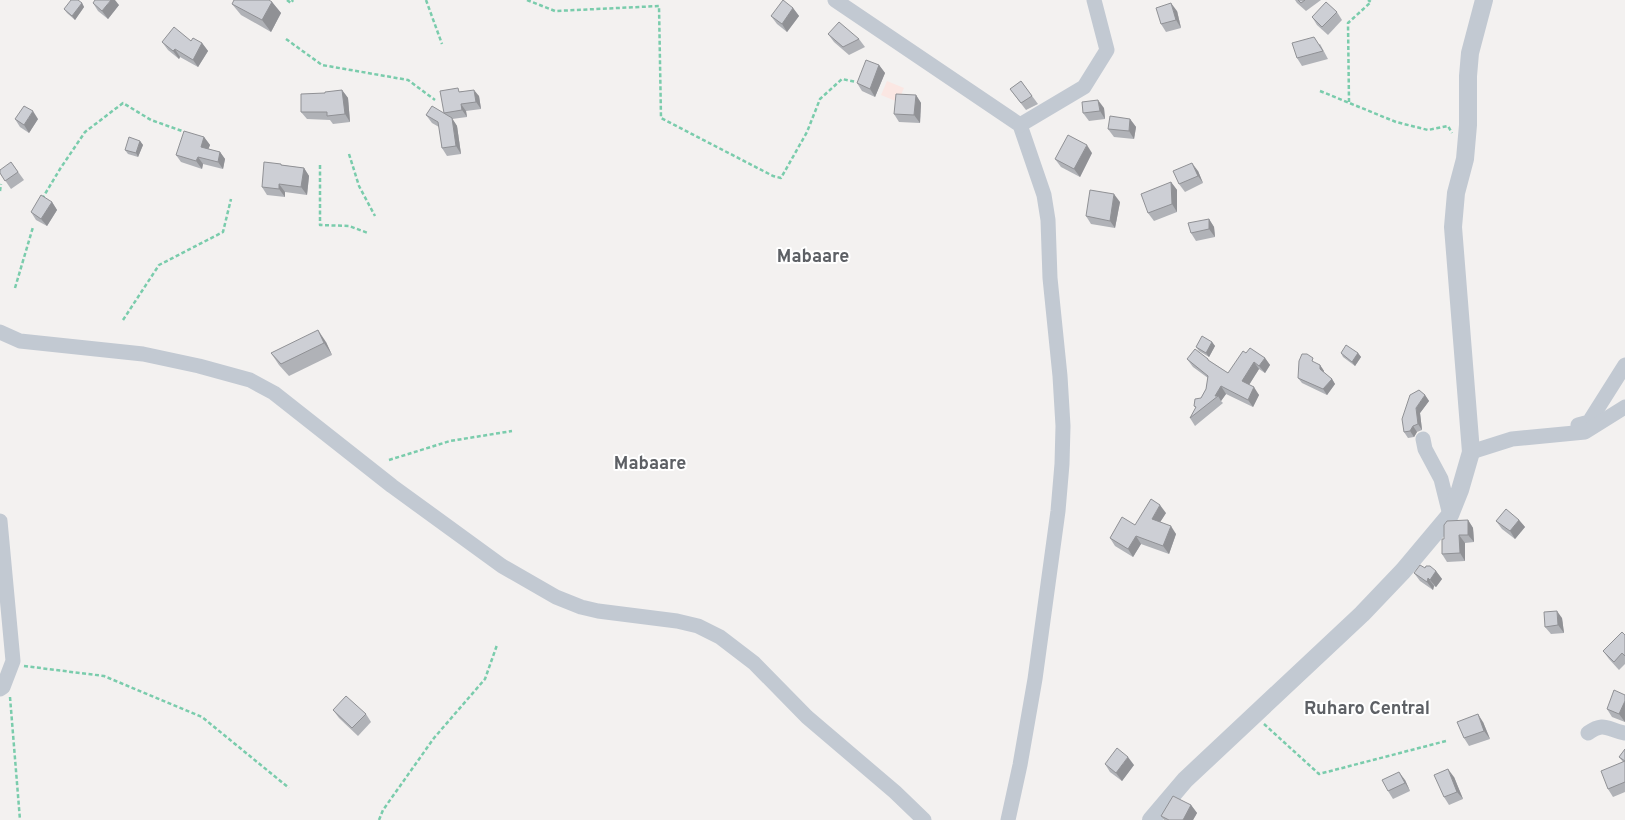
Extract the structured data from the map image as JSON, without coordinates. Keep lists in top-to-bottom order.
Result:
{
  "districts": ["Mabaare", "Mabaare", "Ruharo Central"]
}
